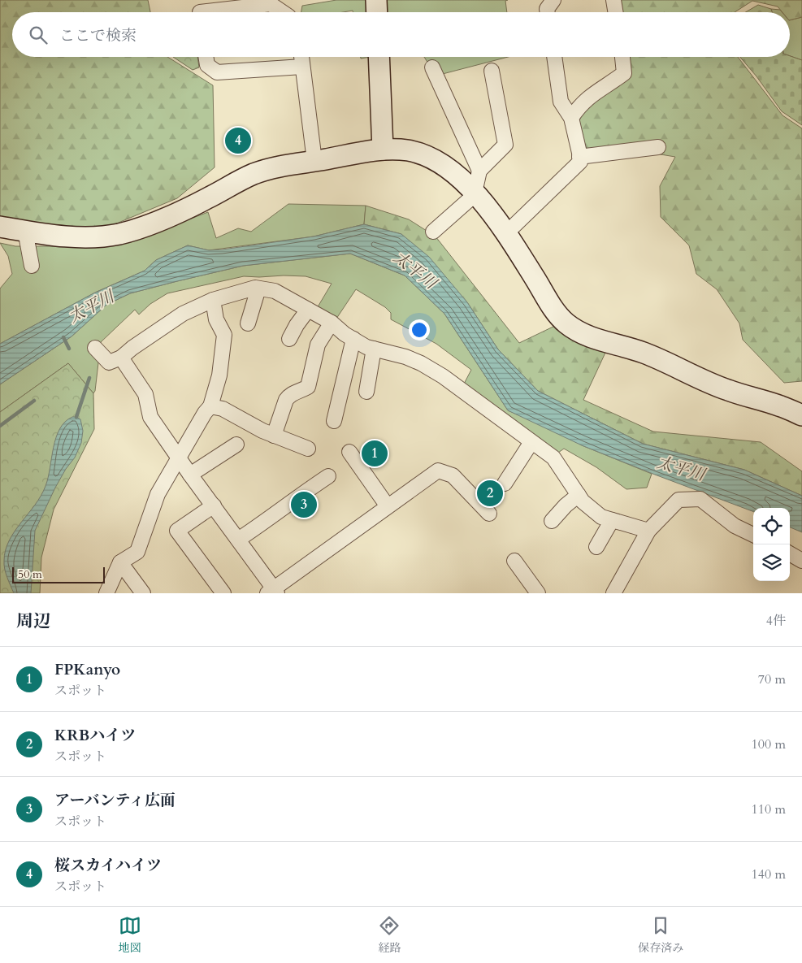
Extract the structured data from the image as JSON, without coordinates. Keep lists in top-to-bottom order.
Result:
{
  "water": ["太平川"],
  "scale_bar": "50 m",
  "page": {
    "search": "ここで検索",
    "pins": [
      "4",
      "1",
      "2",
      "3"
    ],
    "scale": "50 m",
    "heading": ["周辺", "4件"],
    "list": [
      {
        "mark": "1",
        "name": "FPKanyo",
        "note": "スポット",
        "value": "70 m"
      },
      {
        "mark": "2",
        "name": "KRBハイツ",
        "note": "スポット",
        "value": "100 m"
      },
      {
        "mark": "3",
        "name": "アーバンティ広面",
        "note": "スポット",
        "value": "110 m"
      },
      {
        "mark": "4",
        "name": "桜スカイハイツ",
        "note": "スポット",
        "value": "140 m"
      }
    ],
    "nav": ["地図", "経路", "保存済み"]
  }
}
